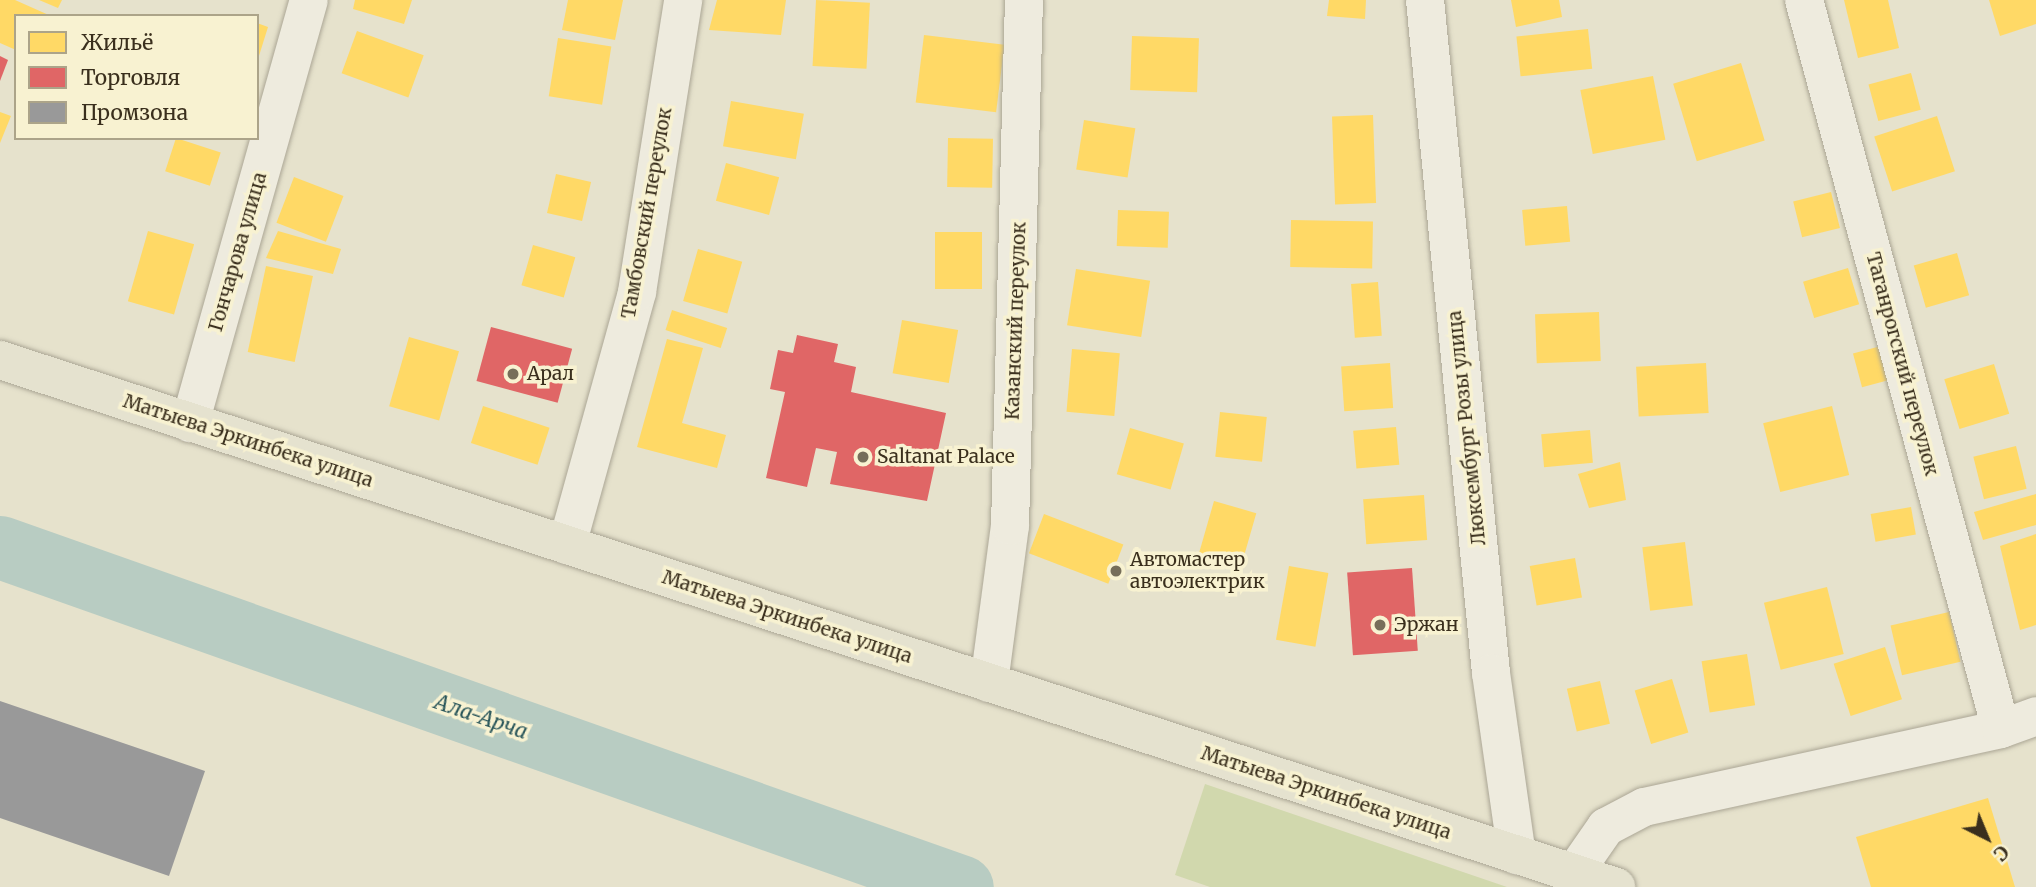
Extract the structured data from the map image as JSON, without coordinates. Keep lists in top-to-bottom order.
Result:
{
  "streets": {
    "main road": ["Матыева Эркинбека улица"],
    "street": [
      "Тамбовский переулок",
      "Гончарова улица",
      "Казанский переулок",
      "Таганрогский переулок",
      "Люксембург Розы улица"
    ]
  },
  "crossings": [
    ["Тамбовский переулок", "Матыева Эркинбека улица"],
    ["Гончарова улица", "Матыева Эркинбека улица"],
    ["Казанский переулок", "Матыева Эркинбека улица"],
    ["Люксембург Розы улица", "Матыева Эркинбека улица"]
  ],
  "water": ["Ала-Арча"],
  "places": [
    "Арал",
    "Saltanat Palace",
    "Автомастер автоэлектрик",
    "Эржан"
  ],
  "legend": ["Жильё", "Торговля", "Промзона"],
  "north": "bottom right"
}
